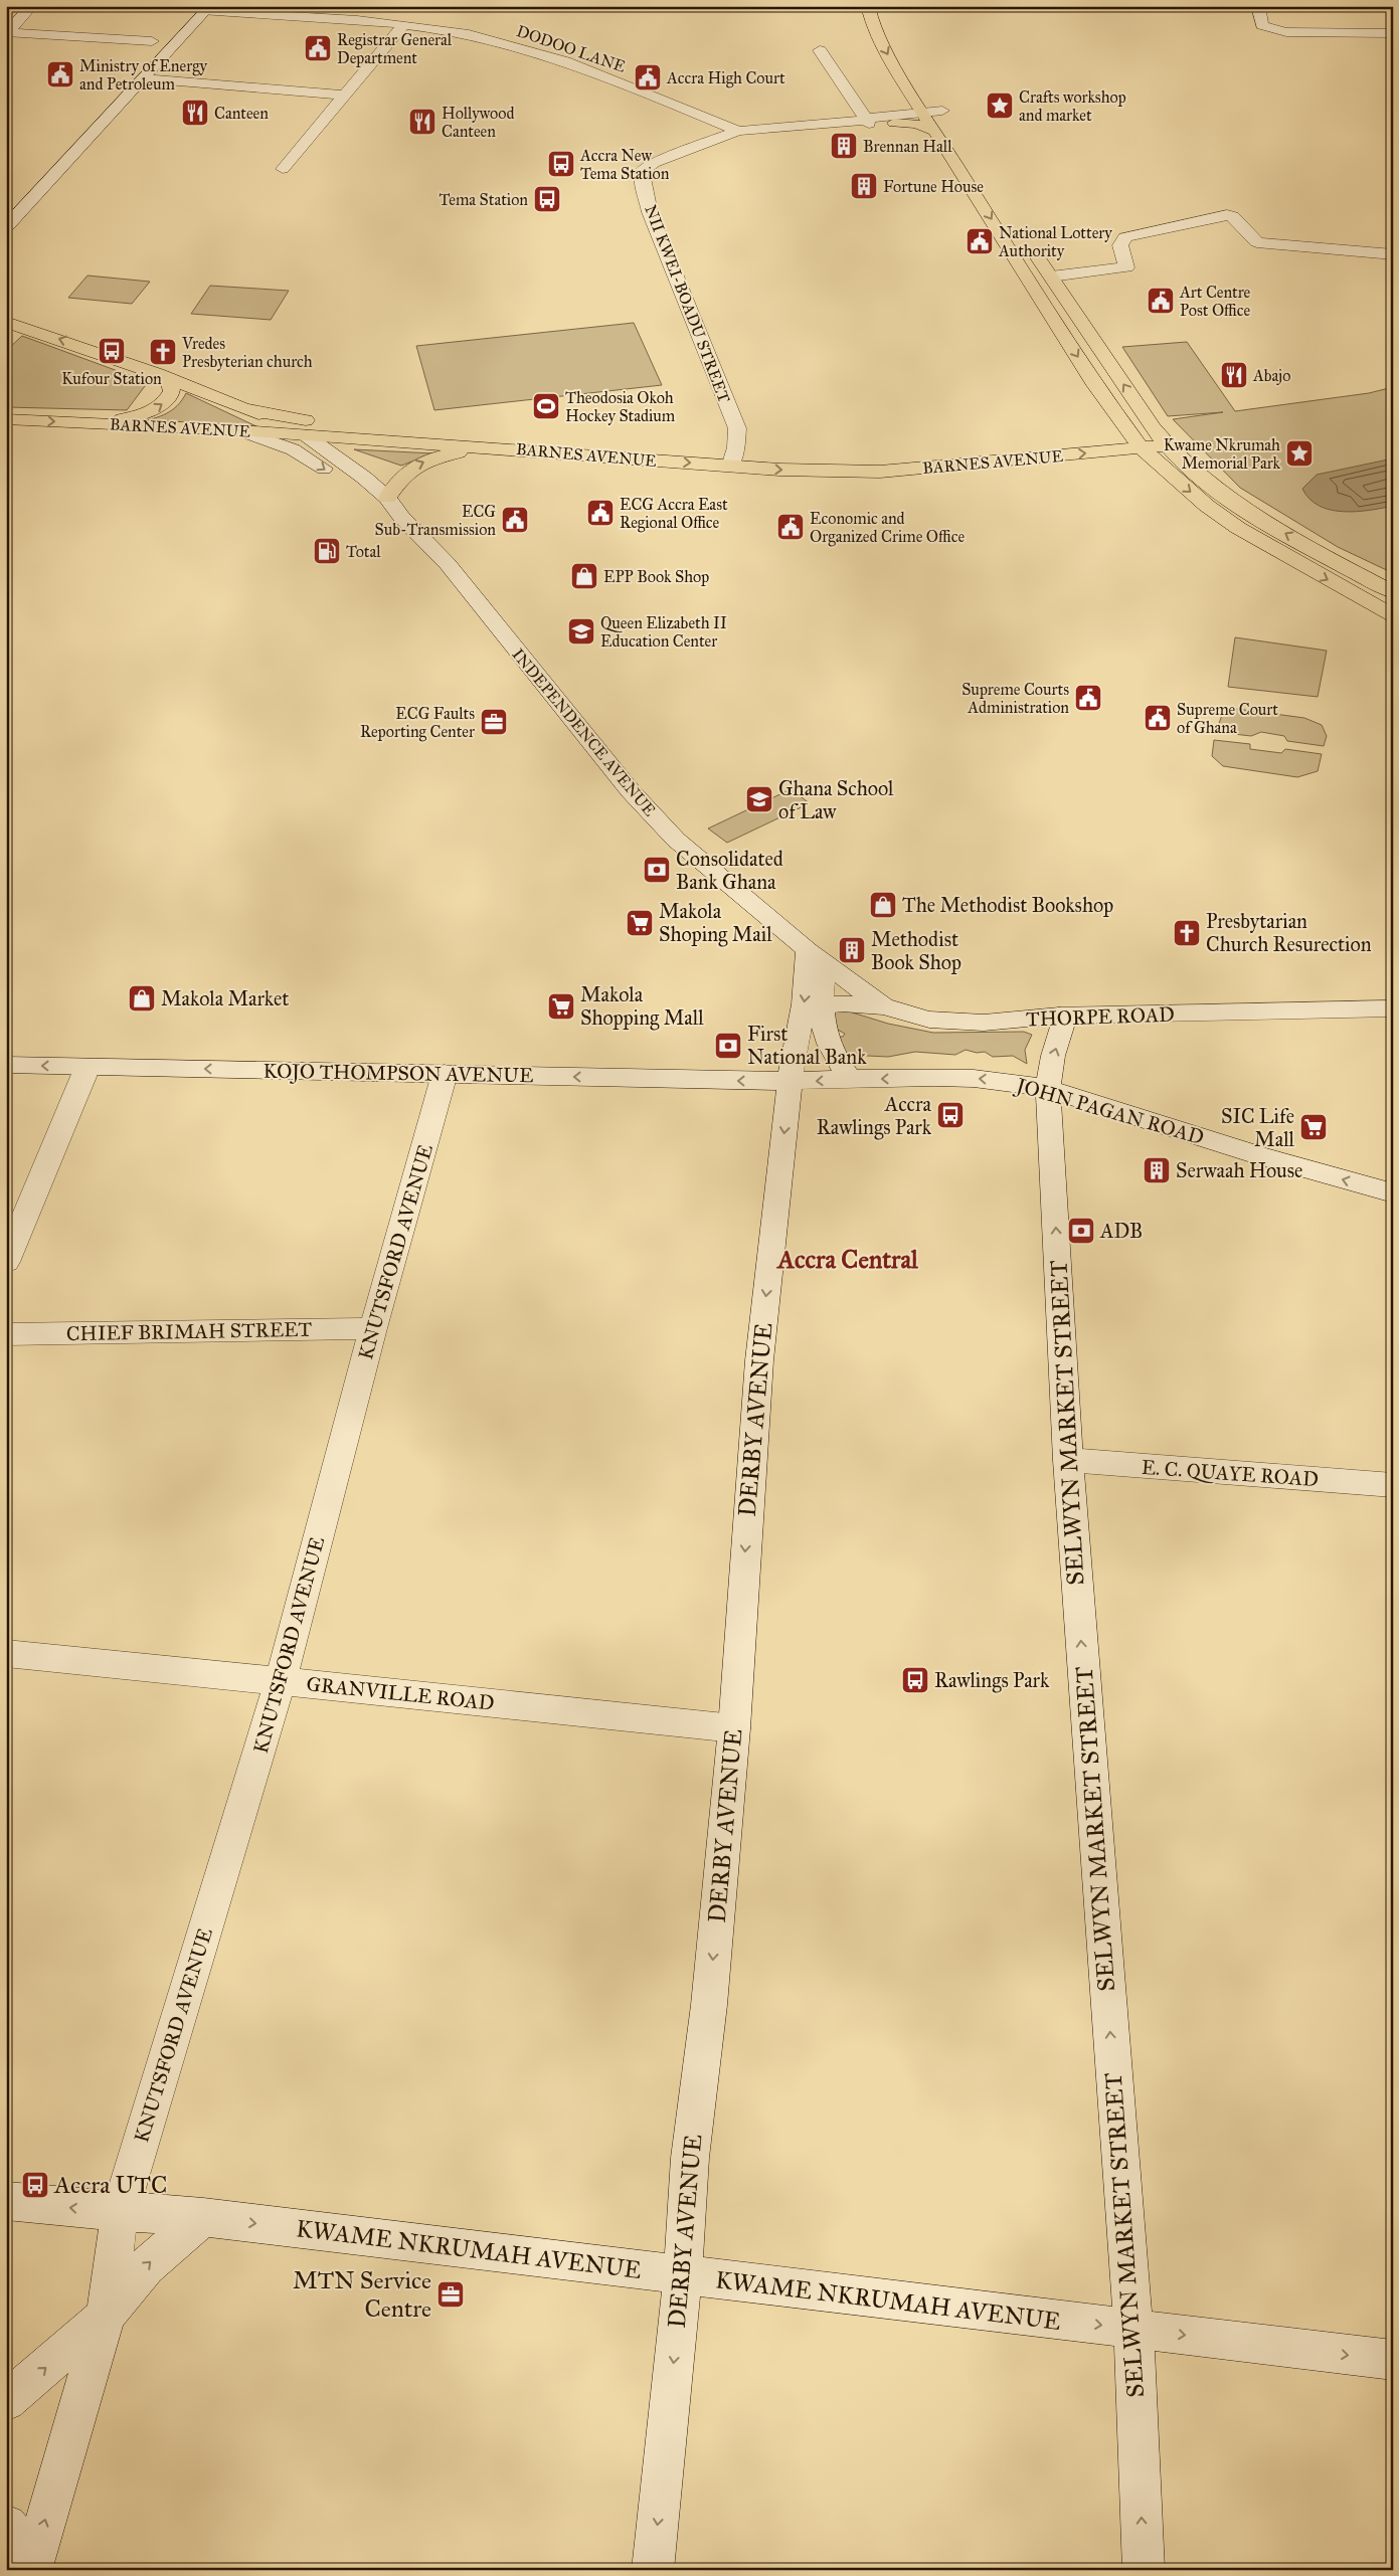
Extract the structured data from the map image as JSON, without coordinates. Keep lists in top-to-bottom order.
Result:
{
  "streets": {
    "main road": ["BARNES AVENUE"],
    "street": [
      "DODOO LANE",
      "NII KWEI-BOADU STREET",
      "INDEPENDENCE AVENUE",
      "THORPE ROAD",
      "KOJO THOMPSON AVENUE",
      "JOHN PAGAN ROAD",
      "KNUTSFORD AVENUE",
      "CHIEF BRIMAH STREET",
      "DERBY AVENUE",
      "SELWYN MARKET STREET",
      "E. C. QUAYE ROAD",
      "GRANVILLE ROAD",
      "KWAME NKRUMAH AVENUE"
    ]
  },
  "crossings": [
    ["DODOO LANE", "NII KWEI-BOADU STREET"],
    ["NII KWEI-BOADU STREET", "BARNES AVENUE"],
    ["INDEPENDENCE AVENUE", "THORPE ROAD"],
    ["THORPE ROAD", "SELWYN MARKET STREET"],
    ["KOJO THOMPSON AVENUE", "JOHN PAGAN ROAD"],
    ["KOJO THOMPSON AVENUE", "KNUTSFORD AVENUE"],
    ["KOJO THOMPSON AVENUE", "DERBY AVENUE"],
    ["JOHN PAGAN ROAD", "DERBY AVENUE"],
    ["JOHN PAGAN ROAD", "SELWYN MARKET STREET"],
    ["KNUTSFORD AVENUE", "CHIEF BRIMAH STREET"],
    ["KNUTSFORD AVENUE", "GRANVILLE ROAD"],
    ["KNUTSFORD AVENUE", "KWAME NKRUMAH AVENUE"],
    ["DERBY AVENUE", "GRANVILLE ROAD"],
    ["DERBY AVENUE", "KWAME NKRUMAH AVENUE"],
    ["SELWYN MARKET STREET", "E. C. QUAYE ROAD"],
    ["SELWYN MARKET STREET", "KWAME NKRUMAH AVENUE"]
  ],
  "one_way": [
    "KOJO THOMPSON AVENUE",
    "JOHN PAGAN ROAD",
    "DERBY AVENUE",
    "SELWYN MARKET STREET",
    "KWAME NKRUMAH AVENUE"
  ],
  "districts": ["Accra Central"],
  "places": {
    "public building": [
      "Registrar General Department",
      "Ministry of Energy and Petroleum",
      "Accra High Court",
      "National Lottery Authority",
      "Art Centre Post Office",
      "ECG Accra East Regional Office",
      "ECG Sub-Transmission",
      "Economic and Organized Crime Office",
      "Supreme Courts Administration",
      "Supreme Court of Ghana"
    ],
    "place": ["Crafts workshop and market", "Kwame Nkrumah Memorial Park"],
    "restaurant": ["Canteen", "Hollywood Canteen", "Abajo"],
    "building": [
      "Brennan Hall",
      "Fortune House",
      "Methodist Book Shop",
      "Serwaah House"
    ],
    "bus stop": [
      "Accra New Tema Station",
      "Tema Station",
      "Kufour Station",
      "Accra Rawlings Park",
      "Rawlings Park",
      "Accra UTC"
    ],
    "church": ["Vredes Presbyterian church", "Presbytarian Church Resurection"],
    "sports": ["Theodosia Okoh Hockey Stadium"],
    "fuel station": ["Total"],
    "shop": ["EPP Book Shop", "The Methodist Bookshop", "Makola Market"],
    "school or university": ["Queen Elizabeth II Education Center", "Ghana School of Law"],
    "office": ["ECG Faults Reporting Center", "MTN Service Centre"],
    "bank": ["Consolidated Bank Ghana", "First National Bank", "ADB"],
    "supermarket": ["Makola Shoping Mail", "Makola Shopping Mall", "SIC Life Mall"]
  }
}
